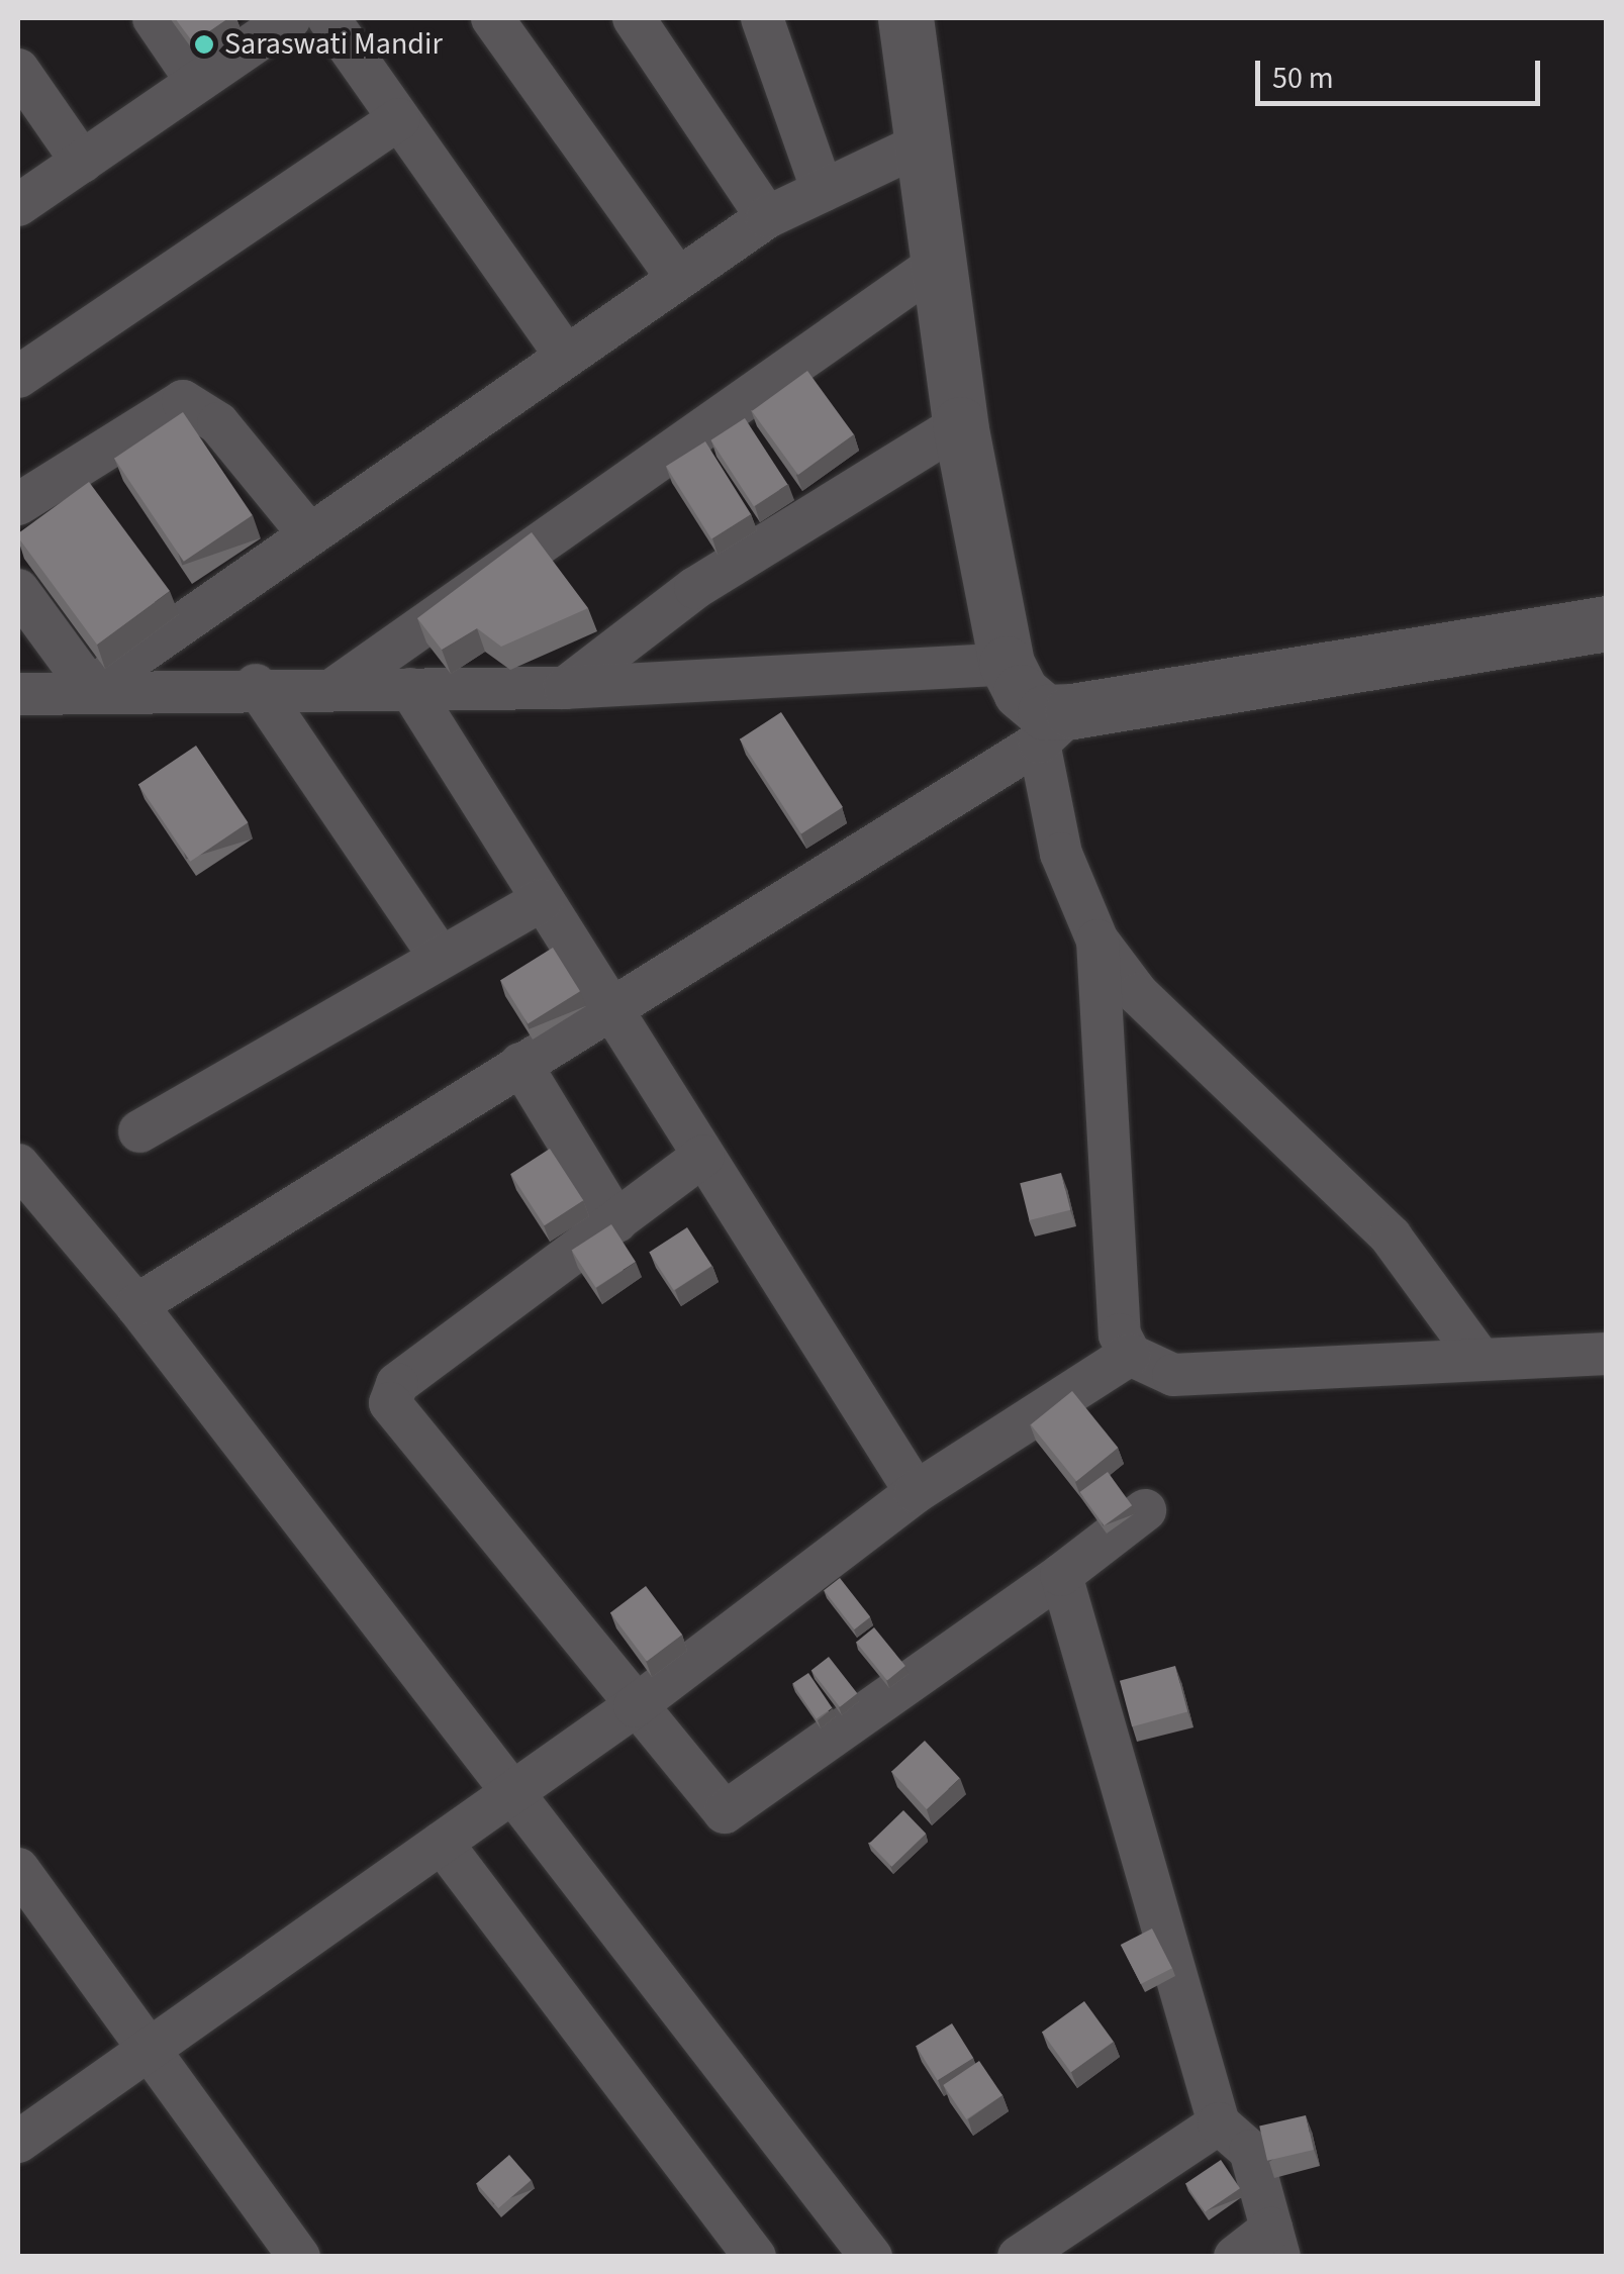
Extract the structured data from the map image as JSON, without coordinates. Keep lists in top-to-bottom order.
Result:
{
  "places": ["Saraswati Mandir"],
  "scale_bar": "50 m"
}
